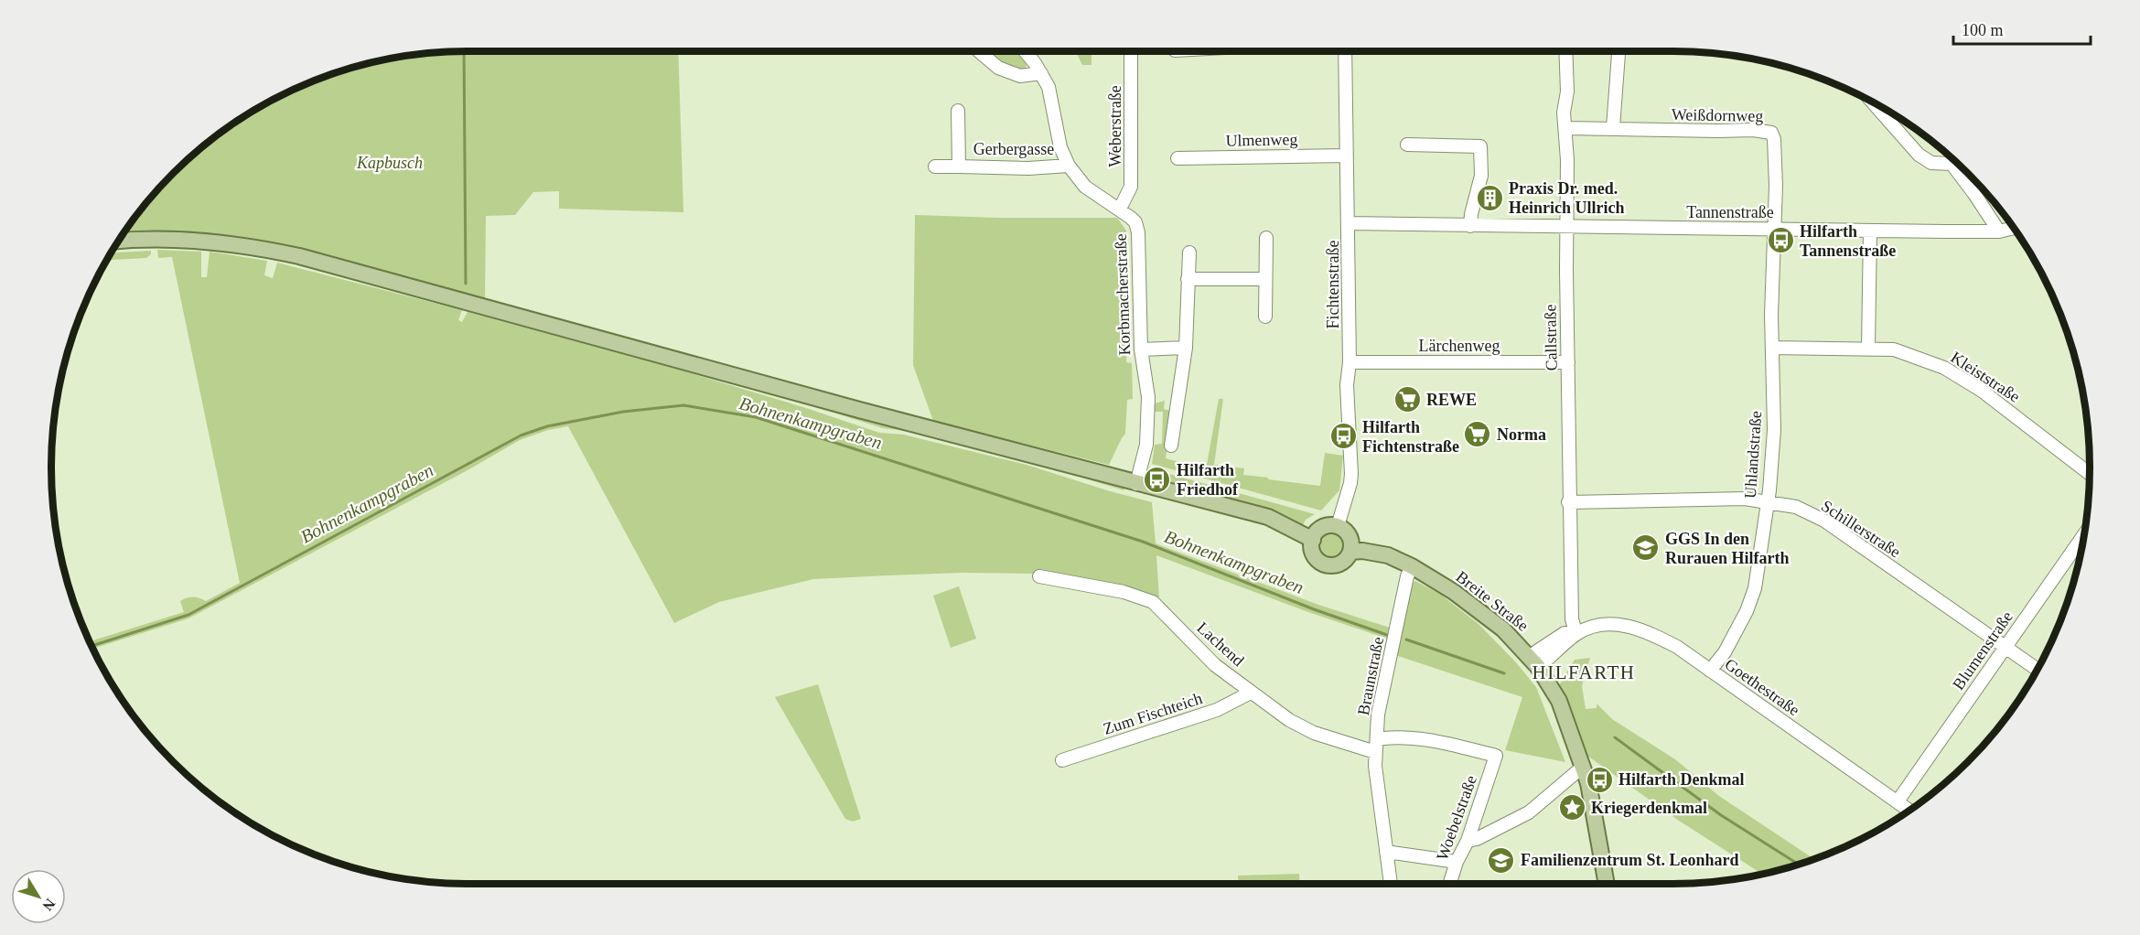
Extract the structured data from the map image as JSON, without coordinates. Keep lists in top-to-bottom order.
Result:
{
  "streets": {
    "main road": ["Breite Straße"],
    "street": [
      "Weißdornweg",
      "Weberstraße",
      "Ulmenweg",
      "Gerbergasse",
      "Tannenstraße",
      "Fichtenstraße",
      "Korbmacherstraße",
      "Callstraße",
      "Lärchenweg",
      "Kleiststraße",
      "Uhlandstraße",
      "Schillerstraße",
      "Lachend",
      "Blumenstraße",
      "Braunstraße",
      "Goethestraße",
      "Zum Fischteich",
      "Woebelstraße"
    ]
  },
  "crossings": [
    ["Weißdornweg", "Tannenstraße"],
    ["Weißdornweg", "Callstraße"],
    ["Weißdornweg", "Uhlandstraße"],
    ["Weberstraße", "Korbmacherstraße"],
    ["Ulmenweg", "Fichtenstraße"],
    ["Gerbergasse", "Korbmacherstraße"],
    ["Tannenstraße", "Fichtenstraße"],
    ["Tannenstraße", "Callstraße"],
    ["Tannenstraße", "Uhlandstraße"],
    ["Fichtenstraße", "Lärchenweg"],
    ["Fichtenstraße", "Breite Straße"],
    ["Callstraße", "Lärchenweg"],
    ["Callstraße", "Schillerstraße"],
    ["Callstraße", "Goethestraße"],
    ["Kleiststraße", "Uhlandstraße"],
    ["Uhlandstraße", "Schillerstraße"],
    ["Uhlandstraße", "Goethestraße"],
    ["Schillerstraße", "Blumenstraße"],
    ["Breite Straße", "Braunstraße"],
    ["Breite Straße", "Goethestraße"],
    ["Lachend", "Braunstraße"],
    ["Lachend", "Zum Fischteich"],
    ["Lachend", "Woebelstraße"],
    ["Blumenstraße", "Goethestraße"]
  ],
  "districts": ["HILFARTH"],
  "water": ["Bohnenkampgraben"],
  "parks": ["Kapbusch"],
  "places": {
    "building": ["Praxis Dr. med. Heinrich Ullrich"],
    "bus stop": [
      "Hilfarth Tannenstraße",
      "Hilfarth Fichtenstraße",
      "Hilfarth Friedhof",
      "Hilfarth Denkmal"
    ],
    "supermarket": ["REWE", "Norma"],
    "school or university": ["GGS In den Rurauen Hilfarth", "Familienzentrum St. Leonhard"],
    "place": ["Kriegerdenkmal"]
  },
  "scale_bar": "100 m",
  "north": "bottom right"
}
